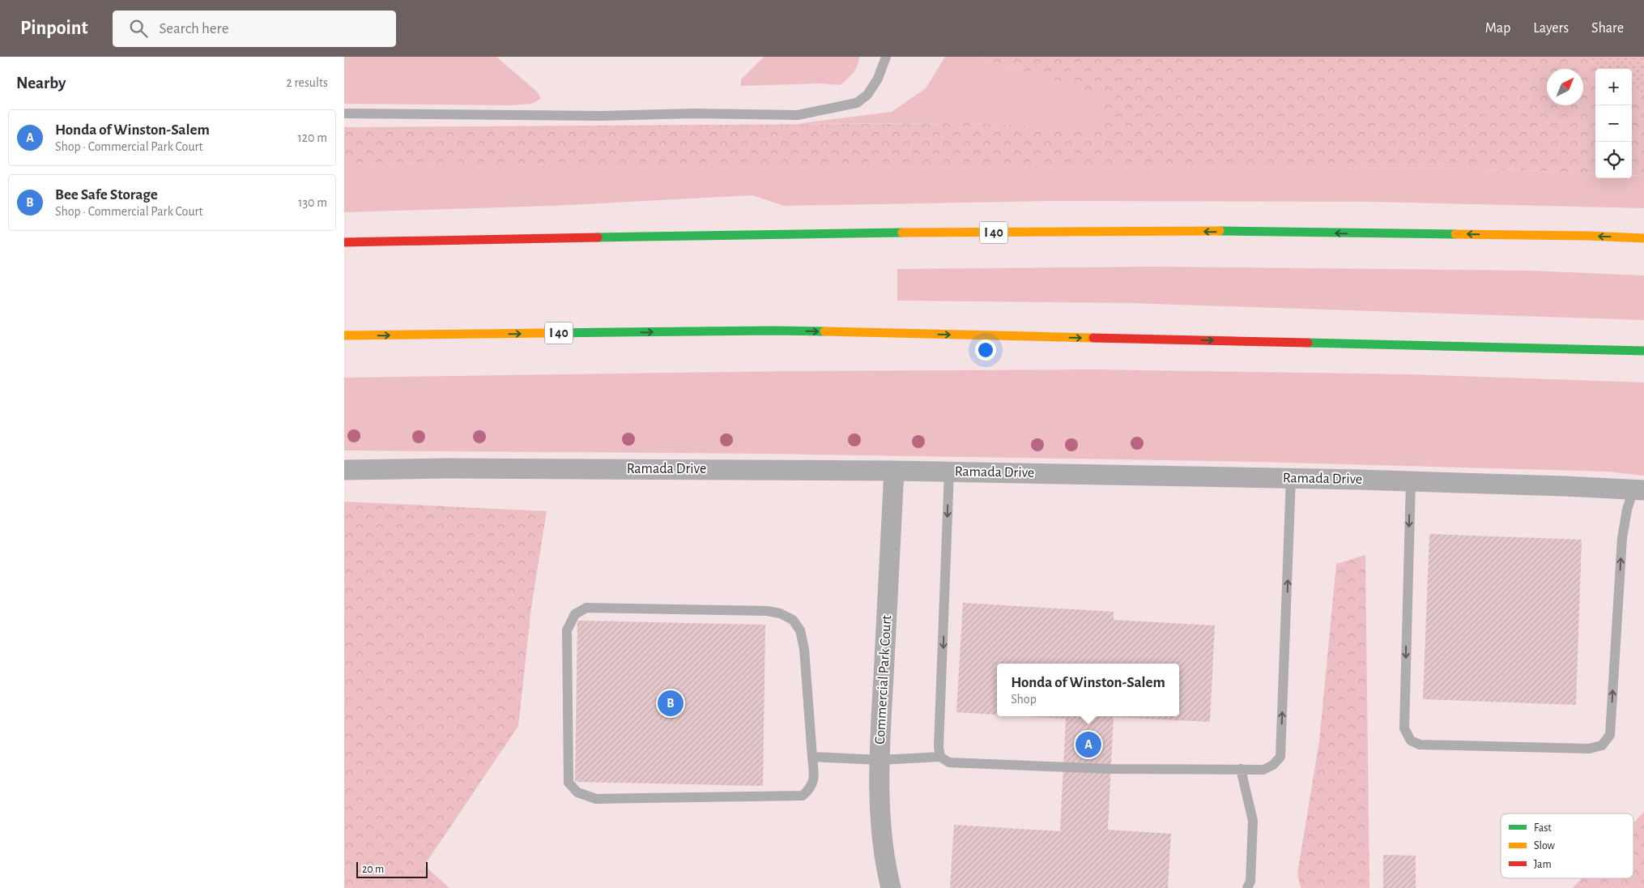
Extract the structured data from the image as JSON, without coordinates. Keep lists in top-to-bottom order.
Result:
{
  "streets": {
    "highway": ["I 40"],
    "street": ["Ramada Drive", "Commercial Park Court"]
  },
  "crossings": [
    ["Ramada Drive", "Commercial Park Court"]
  ],
  "legend": ["Fast", "Slow", "Jam"],
  "scale_bar": "20 m",
  "north": "top right",
  "page": {
    "header": "Pinpoint",
    "search": "Search here",
    "nav": ["Map", "Layers", "Share"],
    "heading": ["Nearby", "2 results"],
    "map_buttons": ["+", "−"],
    "list": [
      {
        "mark": "A",
        "name": "Honda of Winston-Salem",
        "note": "Shop · Commercial Park Court",
        "value": "120 m"
      },
      {
        "mark": "B",
        "name": "Bee Safe Storage",
        "note": "Shop · Commercial Park Court",
        "value": "130 m"
      }
    ],
    "popup": ["Honda of Winston-Salem", "Shop"],
    "pins": ["B", "A"],
    "scale": "20 m"
  }
}
